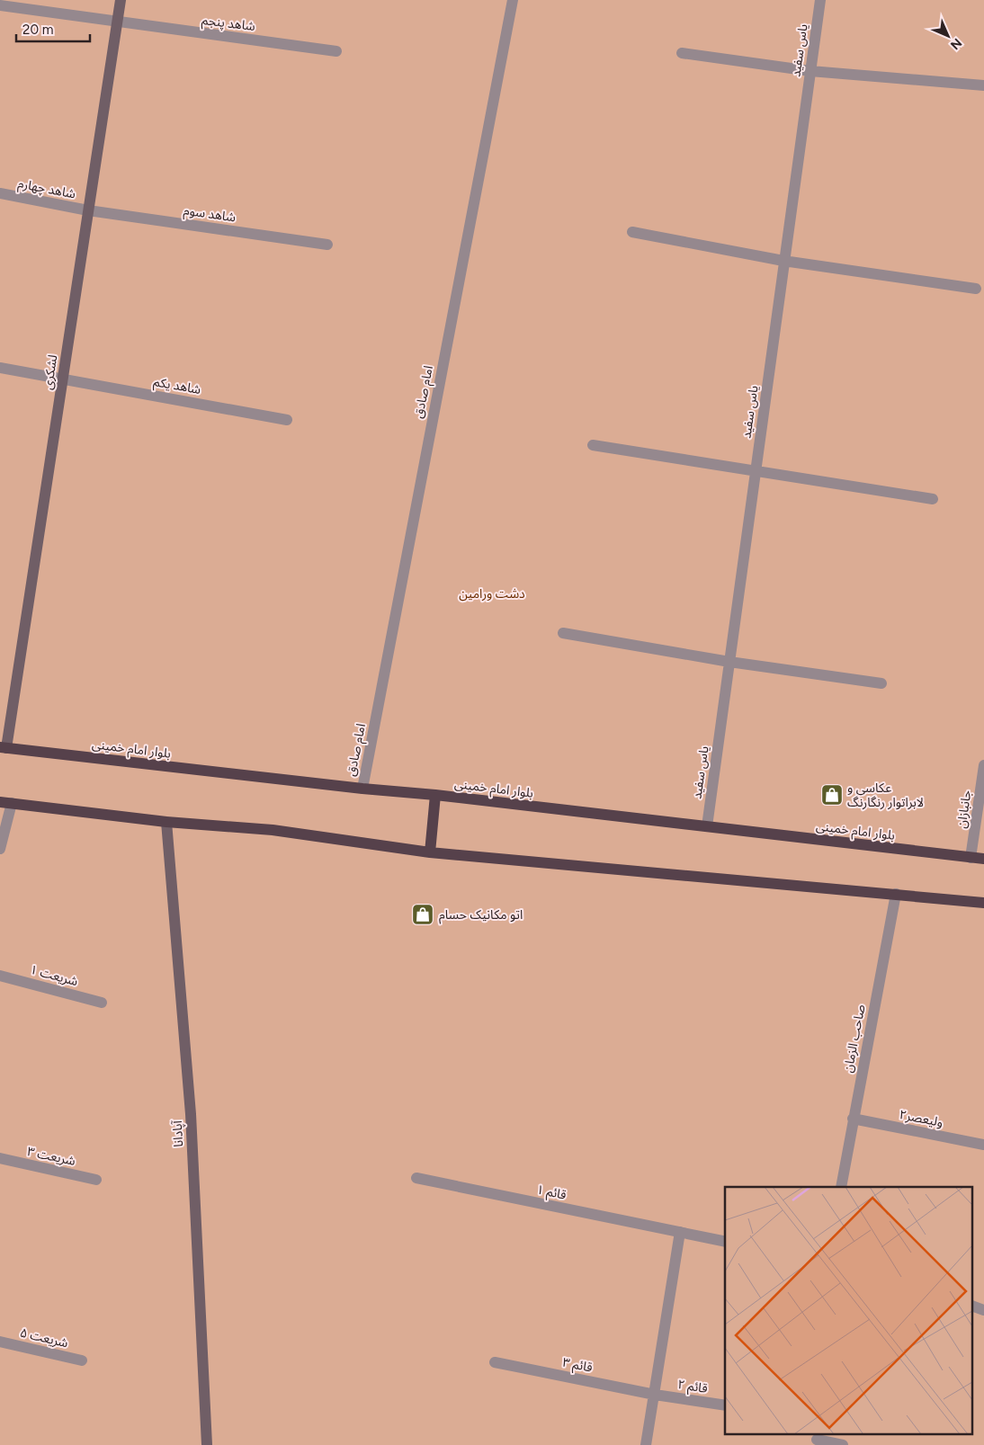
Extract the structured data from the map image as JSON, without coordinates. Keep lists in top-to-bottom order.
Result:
{
  "streets": {
    "main road": ["بلوار امام خمینی"],
    "street": [
      "شاهد پنجم",
      "یاس سفید",
      "شاهد چهارم",
      "شاهد سوم",
      "لشکری",
      "شاهد یکم",
      "امام صادق",
      "جانبازان",
      "شریعت ۱",
      "صاحب الزمان",
      "ولیعصر۲",
      "آپادانا",
      "شریعت ۳",
      "قائم ۱",
      "شریعت ۵",
      "قائم ۳",
      "قائم ۲"
    ]
  },
  "crossings": [
    ["شاهد پنجم", "لشکری"],
    ["یاس سفید", "بلوار امام خمینی"],
    ["شاهد چهارم", "شاهد سوم"],
    ["شاهد چهارم", "لشکری"],
    ["شاهد سوم", "لشکری"],
    ["لشکری", "شاهد یکم"],
    ["لشکری", "بلوار امام خمینی"],
    ["امام صادق", "بلوار امام خمینی"],
    ["بلوار امام خمینی", "جانبازان"],
    ["صاحب الزمان", "ولیعصر۲"],
    ["قائم ۳", "قائم ۲"]
  ],
  "parks": ["دشت ورامین"],
  "places": {
    "shop": ["عکاسی و لابراتوار رنگارنگ", "اتو مکانیک حسام"]
  },
  "scale_bar": "20 m",
  "north": "bottom right"
}
